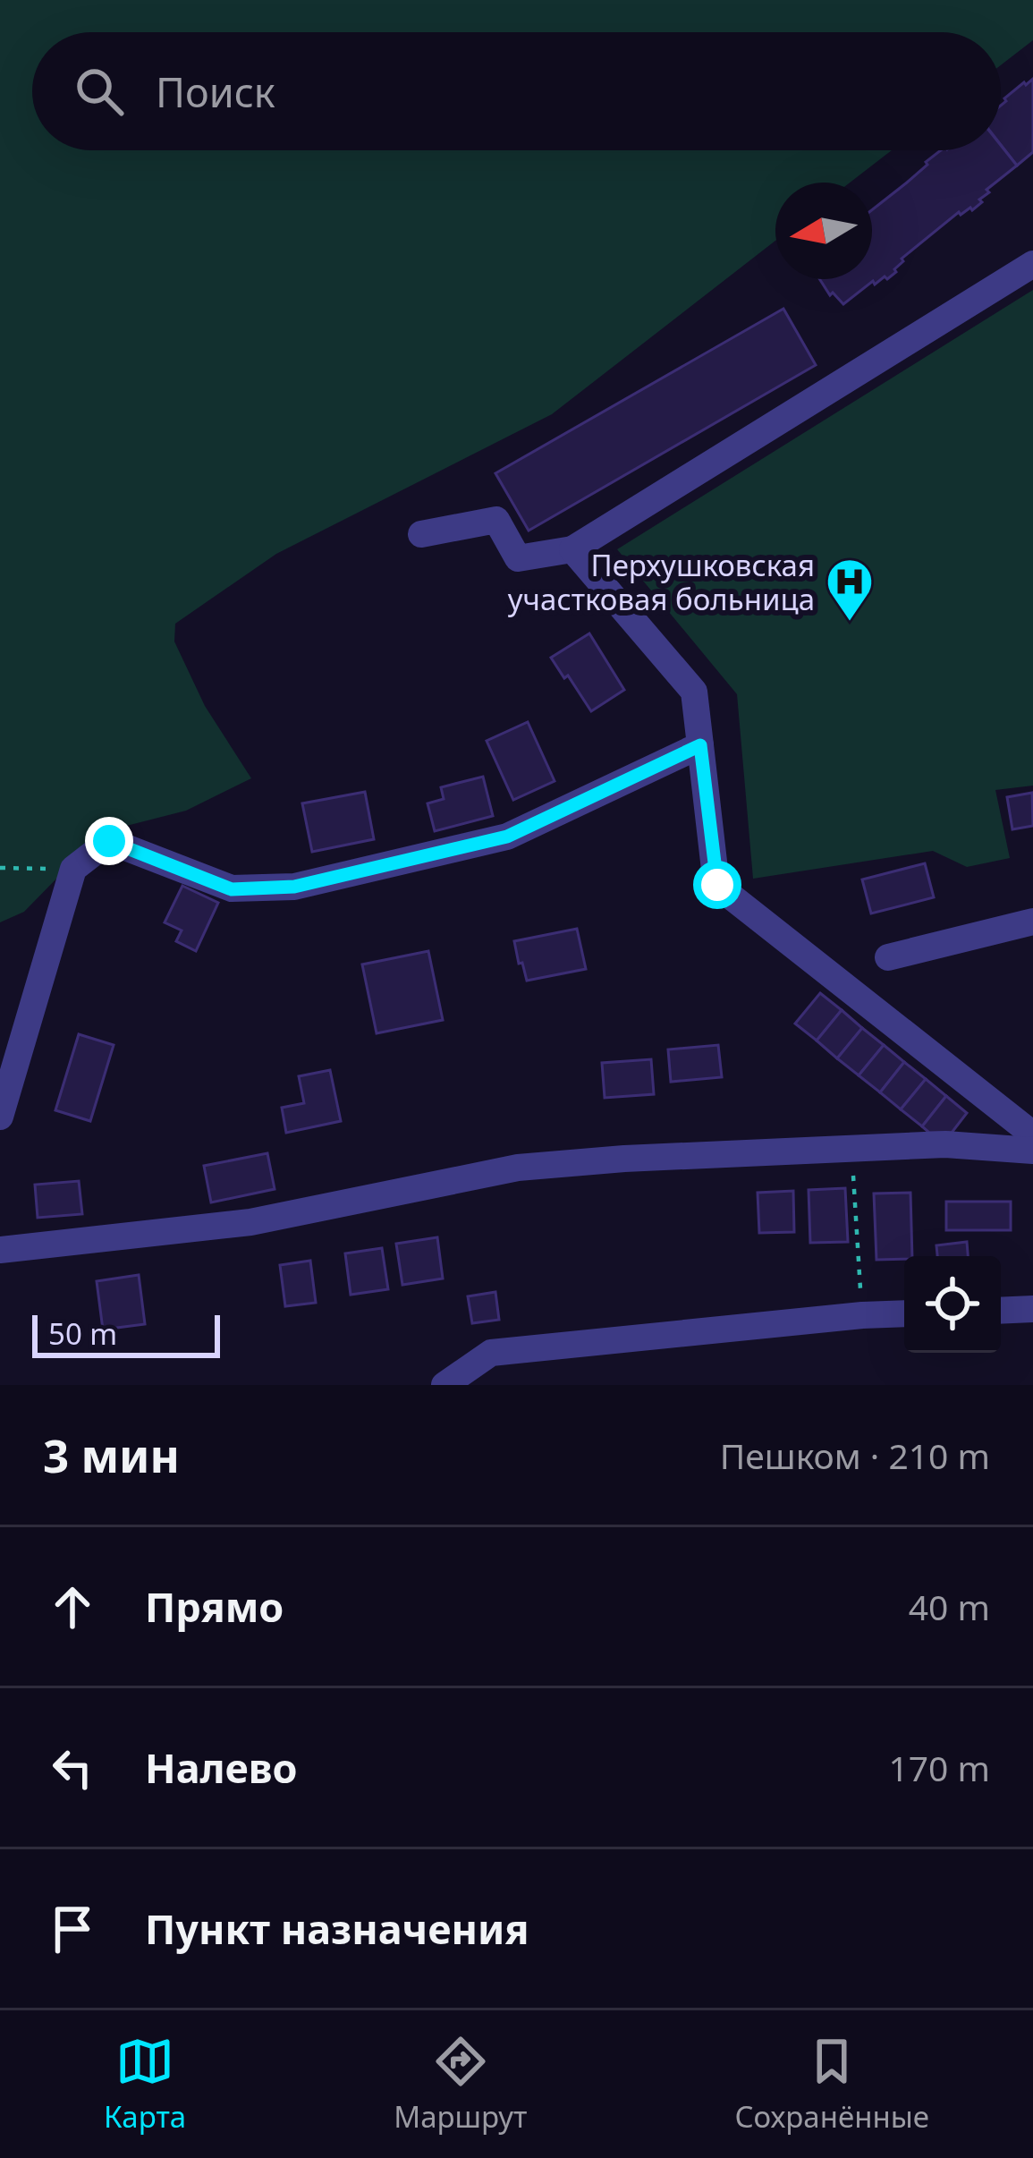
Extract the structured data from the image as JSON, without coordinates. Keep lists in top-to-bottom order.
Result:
{
  "places": {
    "hospital": ["Перхушковская участковая больница"]
  },
  "scale_bar": "50 m",
  "north": "left",
  "page": {
    "search": "Поиск",
    "scale": "50 m",
    "heading": ["3 мин", "Пешком · 210 m"],
    "list": [
      ["Прямо", "40 m"],
      ["Налево", "170 m"],
      "Пункт назначения"
    ],
    "nav": ["Карта", "Маршрут", "Сохранённые"]
  }
}
